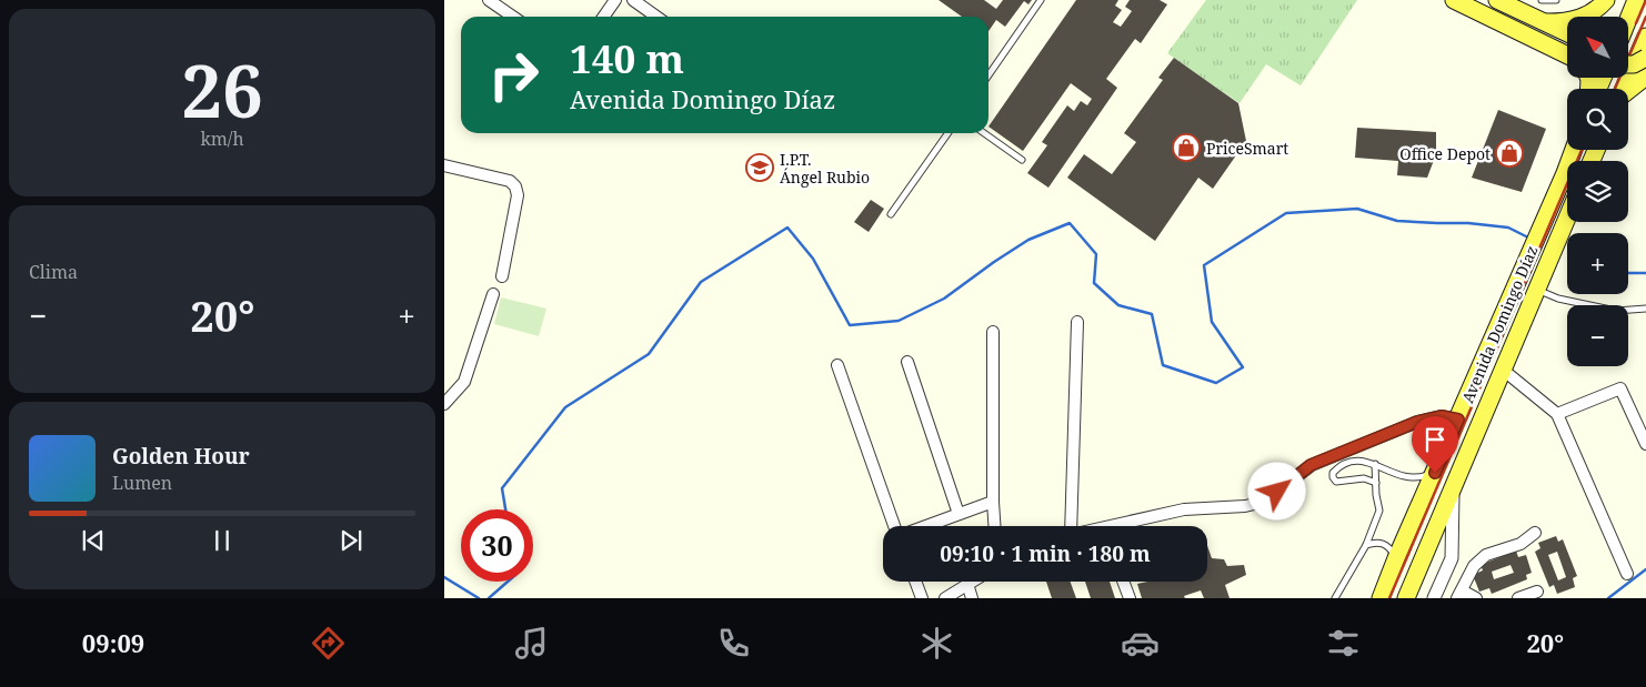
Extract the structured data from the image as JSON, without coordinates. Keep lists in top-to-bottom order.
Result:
{
  "streets": {
    "main road": ["Avenida Domingo Díaz"]
  },
  "places": {
    "shop": ["PriceSmart", "Office Depot"],
    "school or university": ["I.P.T. Ángel Rubio"]
  },
  "north": "top left",
  "page": {
    "tile": [
      ["26", "km/h"],
      "Clima"
    ],
    "map_buttons": ["+", "−"],
    "turn": ["140 m", "Avenida Domingo Díaz"],
    "heat": ["−", "20°", "+"],
    "song": ["Golden Hour", "Lumen"],
    "limit": "30",
    "trip": "09:10 · 1 min · 180 m",
    "tabs": ["09:09", "20°"]
  }
}
